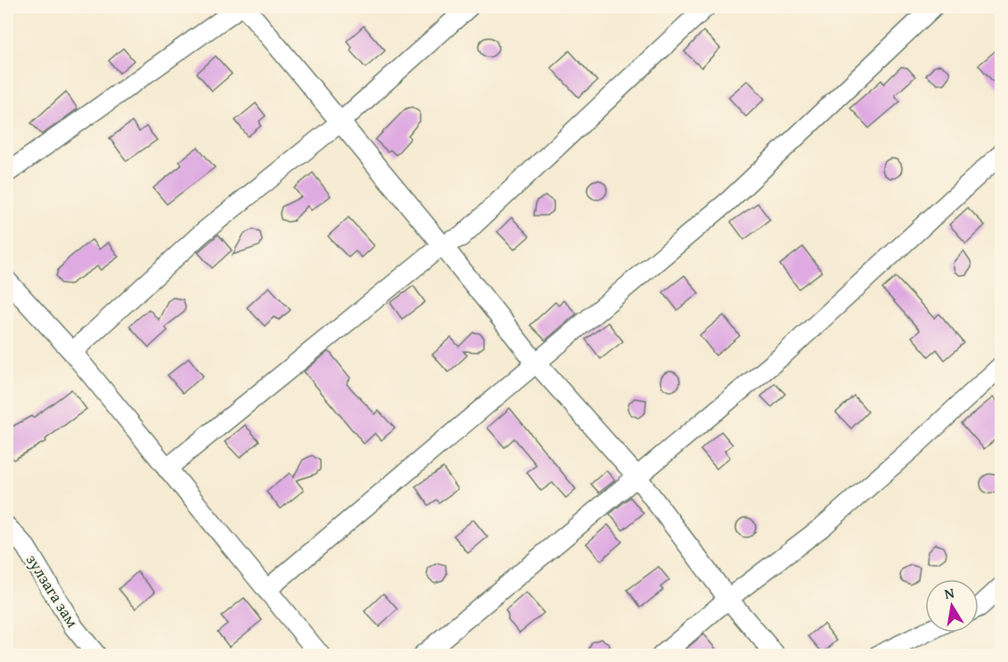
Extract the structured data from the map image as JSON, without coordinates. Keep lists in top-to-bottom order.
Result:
{
  "streets": {
    "street": ["зулзага зам"]
  },
  "north": "top"
}
